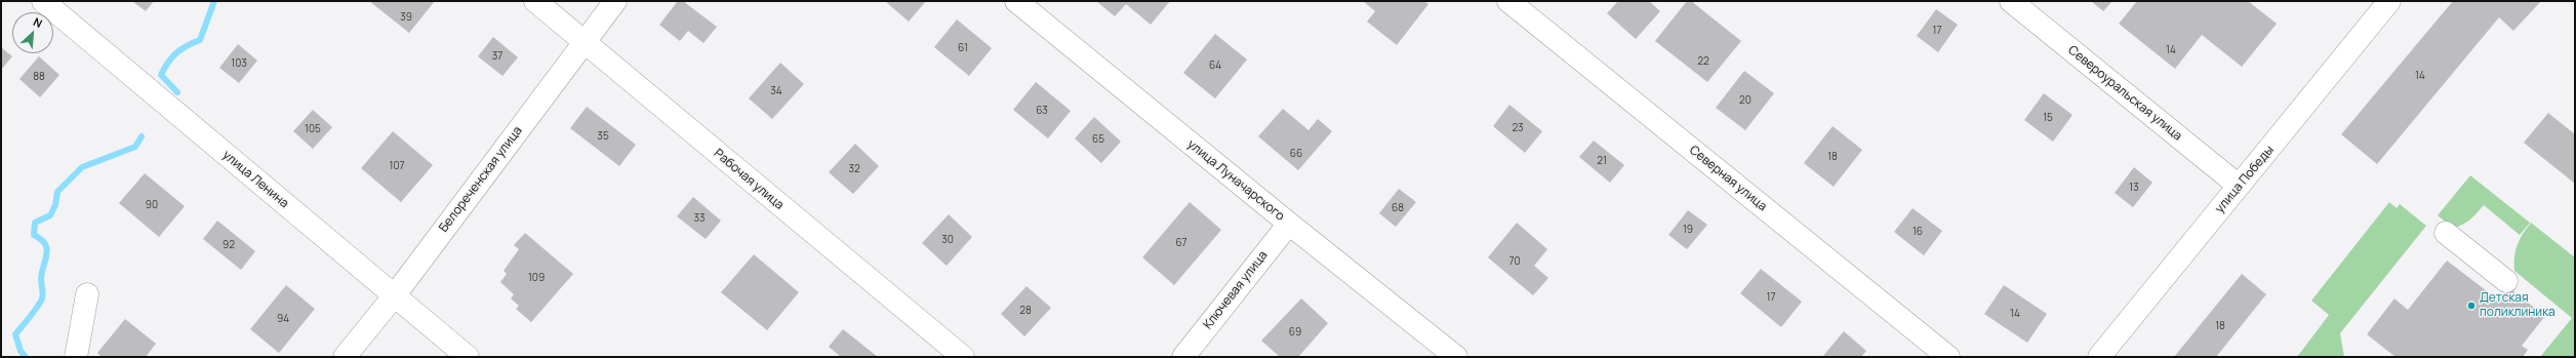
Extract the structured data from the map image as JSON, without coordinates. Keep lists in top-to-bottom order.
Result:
{
  "streets": {
    "street": [
      "Североуральская улица",
      "Северная улица",
      "улица Ленина",
      "Белореченская улица",
      "Рабочая улица",
      "улица Победы",
      "улица Луначарского",
      "Ключевая улица"
    ]
  },
  "crossings": [
    ["Североуральская улица", "улица Победы"],
    ["улица Ленина", "Белореченская улица"],
    ["Белореченская улица", "Рабочая улица"],
    ["улица Луначарского", "Ключевая улица"]
  ],
  "places": ["Детская поликлиника"],
  "house_numbers": [
    "39",
    "17",
    "61",
    "14",
    "37",
    "22",
    "103",
    "64",
    "14",
    "88",
    "34",
    "20",
    "63",
    "15",
    "23",
    "105",
    "35",
    "65",
    "66",
    "18",
    "21",
    "107",
    "32",
    "13",
    "90",
    "68",
    "33",
    "19",
    "16",
    "30",
    "67",
    "92",
    "70",
    "109",
    "17",
    "28",
    "14",
    "94",
    "18",
    "69"
  ],
  "north": "top right"
}
